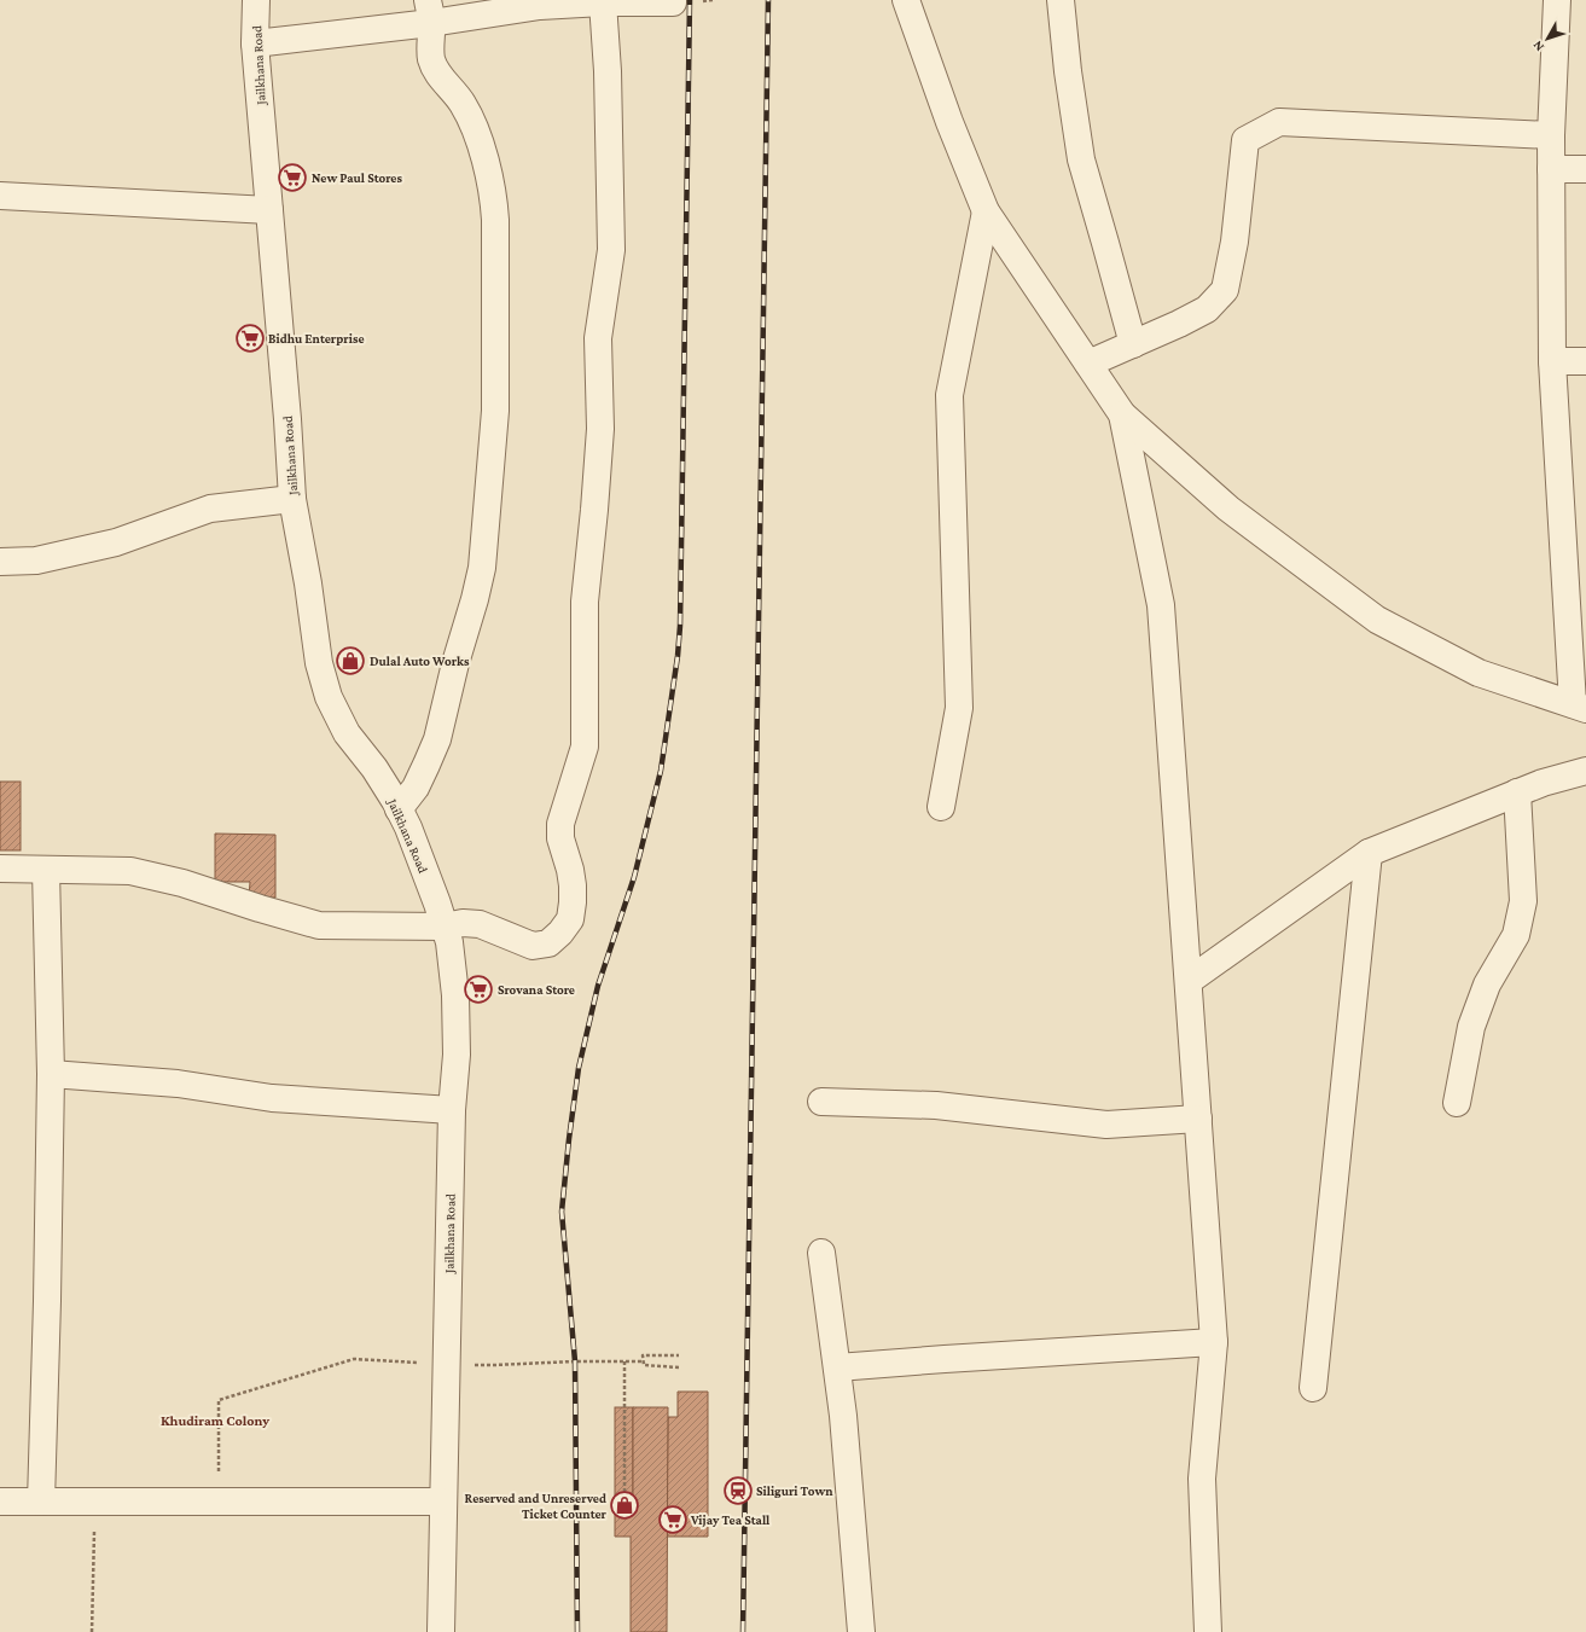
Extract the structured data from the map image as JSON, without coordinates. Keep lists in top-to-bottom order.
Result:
{
  "streets": {
    "street": ["Jailkhana Road"]
  },
  "districts": ["Khudiram Colony"],
  "places": {
    "supermarket": [
      "New Paul Stores",
      "Bidhu Enterprise",
      "Srovana Store",
      "Vijay Tea Stall"
    ],
    "shop": ["Dulal Auto Works", "Reserved and Unreserved Ticket Counter"],
    "station": ["Siliguri Town"]
  },
  "north": "bottom left"
}
